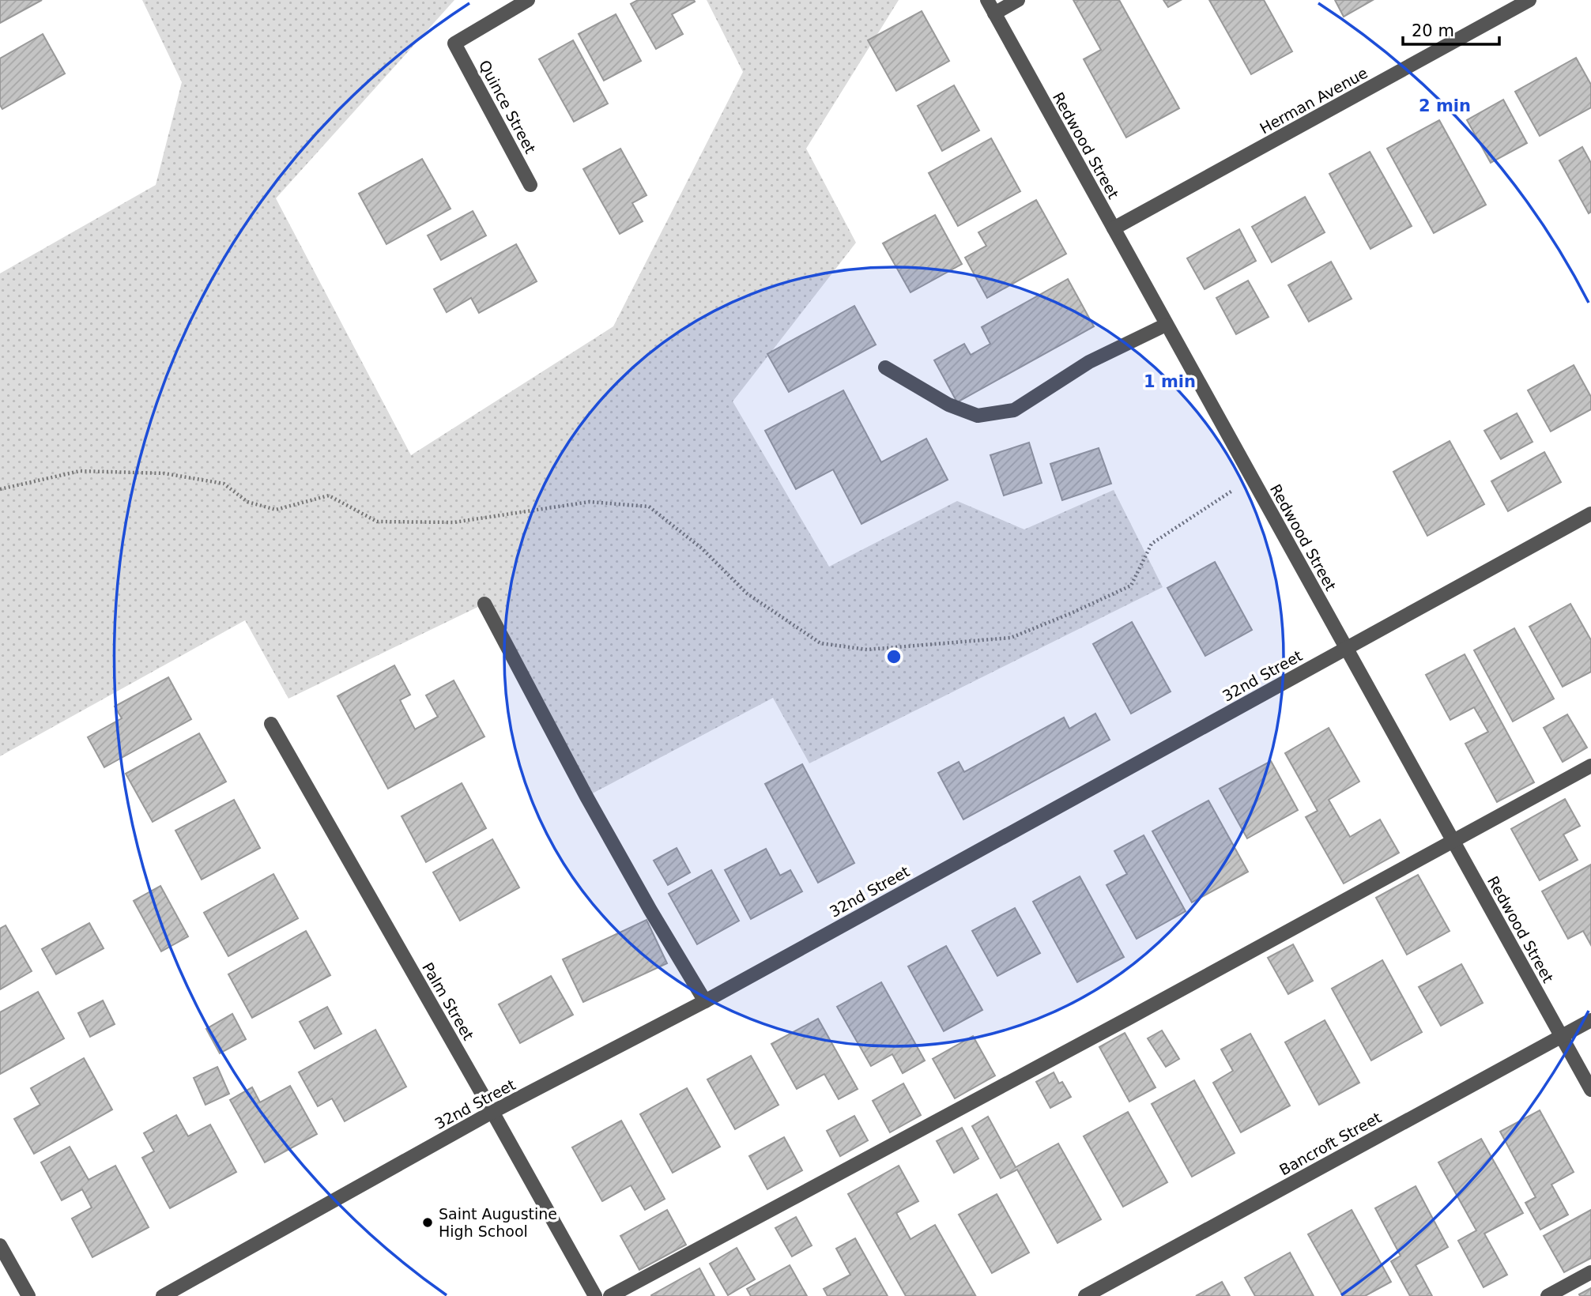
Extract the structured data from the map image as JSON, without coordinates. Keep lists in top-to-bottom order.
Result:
{
  "streets": {
    "street": [
      "Herman Avenue",
      "Quince Street",
      "Redwood Street",
      "32nd Street",
      "Palm Street",
      "Bancroft Street"
    ]
  },
  "crossings": [
    ["Herman Avenue", "Redwood Street"],
    ["Redwood Street", "32nd Street"],
    ["Redwood Street", "Bancroft Street"],
    ["32nd Street", "Palm Street"]
  ],
  "places": ["Saint Augustine High School"],
  "scale_bar": "20 m",
  "rings": ["2 min", "1 min"]
}
